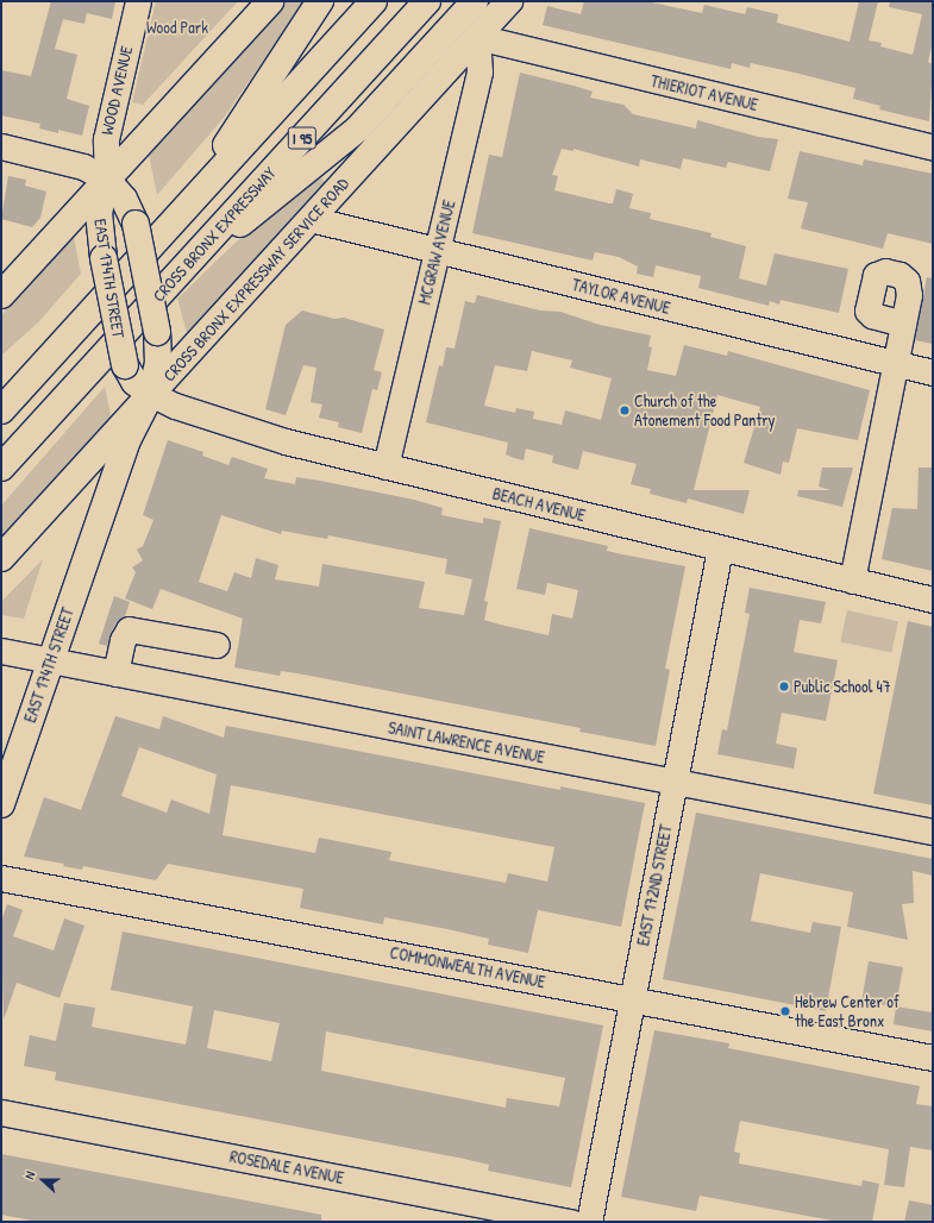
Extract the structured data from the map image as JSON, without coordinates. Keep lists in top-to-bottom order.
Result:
{
  "streets": {
    "main road": [
      "I 95",
      "CROSS BRONX EXPRESSWAY",
      "EAST 174TH STREET",
      "CROSS BRONX EXPRESSWAY SERVICE ROAD"
    ],
    "street": [
      "WOOD AVENUE",
      "THIERIOT AVENUE",
      "MCGRAW AVENUE",
      "TAYLOR AVENUE",
      "BEACH AVENUE",
      "SAINT LAWRENCE AVENUE",
      "EAST 172ND STREET",
      "COMMONWEALTH AVENUE",
      "ROSEDALE AVENUE"
    ]
  },
  "crossings": [
    ["WOOD AVENUE", "EAST 174TH STREET"],
    ["THIERIOT AVENUE", "MCGRAW AVENUE"],
    ["THIERIOT AVENUE", "CROSS BRONX EXPRESSWAY SERVICE ROAD"],
    ["MCGRAW AVENUE", "CROSS BRONX EXPRESSWAY SERVICE ROAD"],
    ["MCGRAW AVENUE", "TAYLOR AVENUE"],
    ["MCGRAW AVENUE", "BEACH AVENUE"],
    ["EAST 174TH STREET", "CROSS BRONX EXPRESSWAY SERVICE ROAD"],
    ["EAST 174TH STREET", "BEACH AVENUE"],
    ["EAST 174TH STREET", "SAINT LAWRENCE AVENUE"],
    ["CROSS BRONX EXPRESSWAY SERVICE ROAD", "TAYLOR AVENUE"],
    ["CROSS BRONX EXPRESSWAY SERVICE ROAD", "BEACH AVENUE"],
    ["BEACH AVENUE", "EAST 172ND STREET"],
    ["SAINT LAWRENCE AVENUE", "EAST 172ND STREET"],
    ["EAST 172ND STREET", "COMMONWEALTH AVENUE"]
  ],
  "parks": ["Wood Park"],
  "places": ["Church of the Atonement Food Pantry", "Public School 47", "Hebrew Center of the East Bronx"],
  "north": "left"
}
